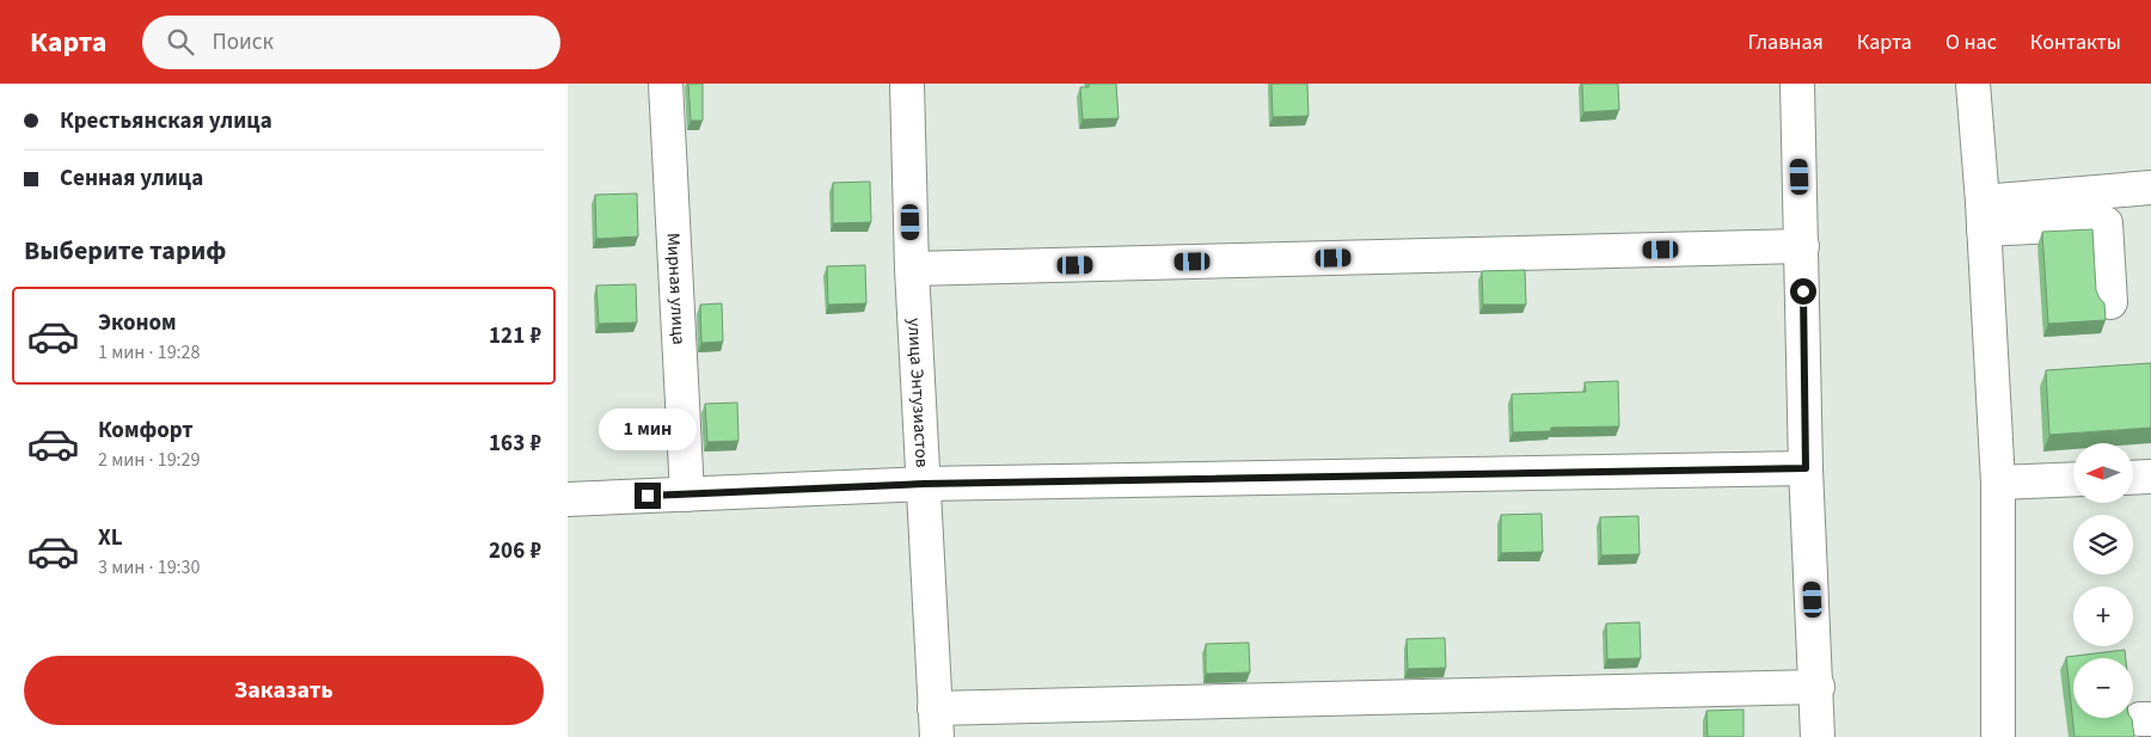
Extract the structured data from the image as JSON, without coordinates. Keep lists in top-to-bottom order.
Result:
{
  "streets": {
    "street": ["Мирная улица", "улица Энтузиастов"]
  },
  "north": "left",
  "page": {
    "header": "Карта",
    "search": "Поиск",
    "nav": [
      "Главная",
      "Карта",
      "О нас",
      "Контакты"
    ],
    "banner": ["Крестьянская улица", "Сенная улица"],
    "heading": "Выберите тариф",
    "list": [
      {
        "name": "Эконом",
        "note": "1 мин · 19:28",
        "value": "121 ₽"
      },
      {
        "name": "Комфорт",
        "note": "2 мин · 19:29",
        "value": "163 ₽"
      },
      {
        "name": "XL",
        "note": "3 мин · 19:30",
        "value": "206 ₽"
      }
    ],
    "bubble": "1 мин",
    "map_buttons": ["+", "−"],
    "buttons": "Заказать"
  }
}
